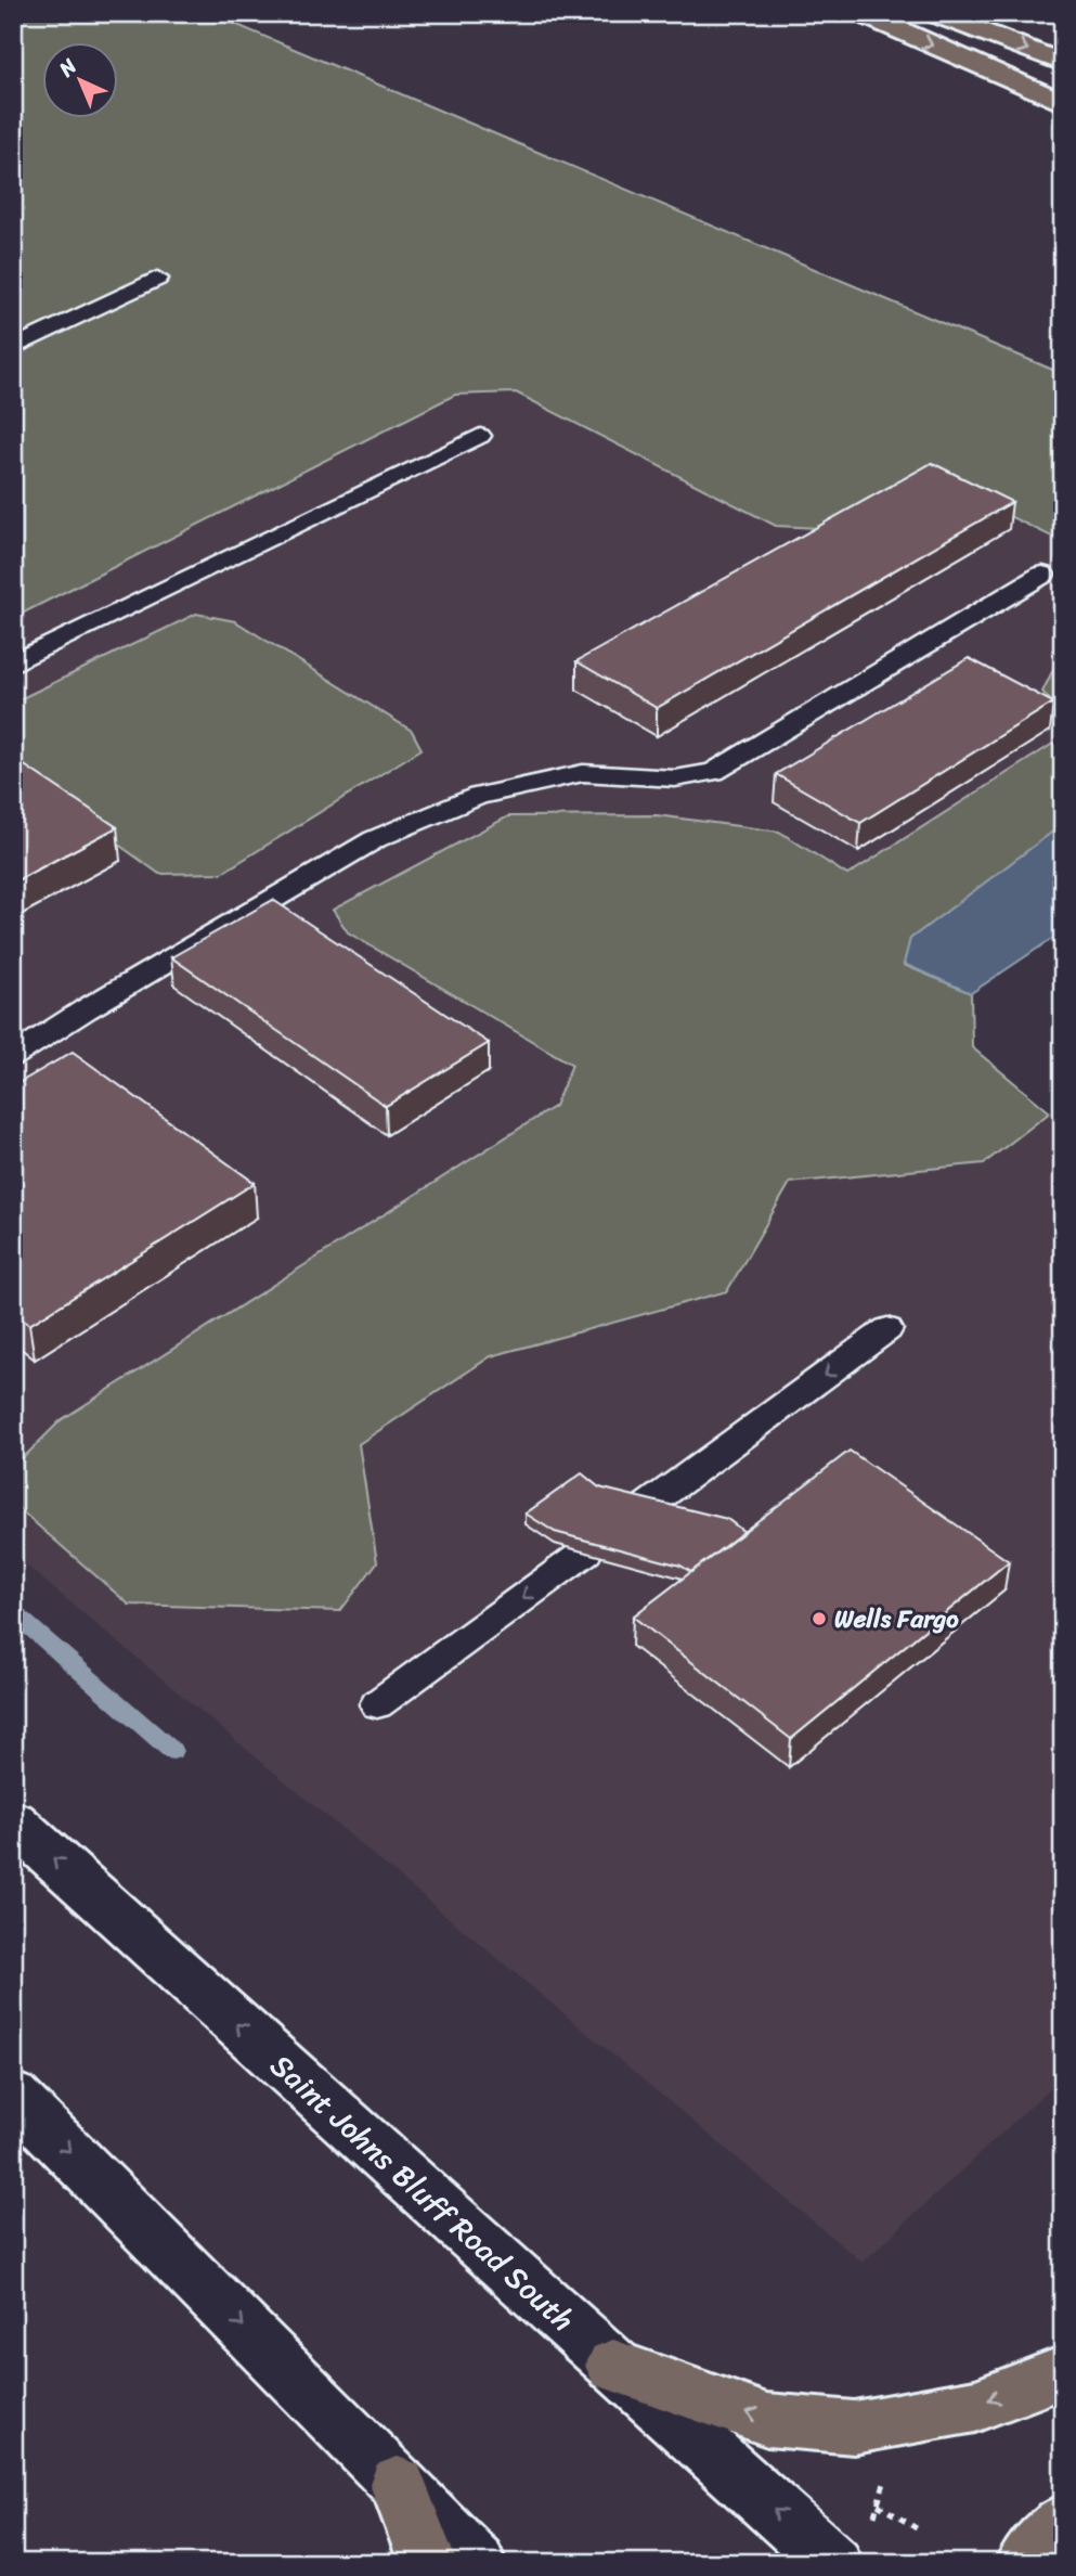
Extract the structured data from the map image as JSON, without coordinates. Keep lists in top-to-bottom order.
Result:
{
  "streets": {
    "main road": ["Saint Johns Bluff Road South"]
  },
  "places": ["Wells Fargo"],
  "north": "top left"
}
